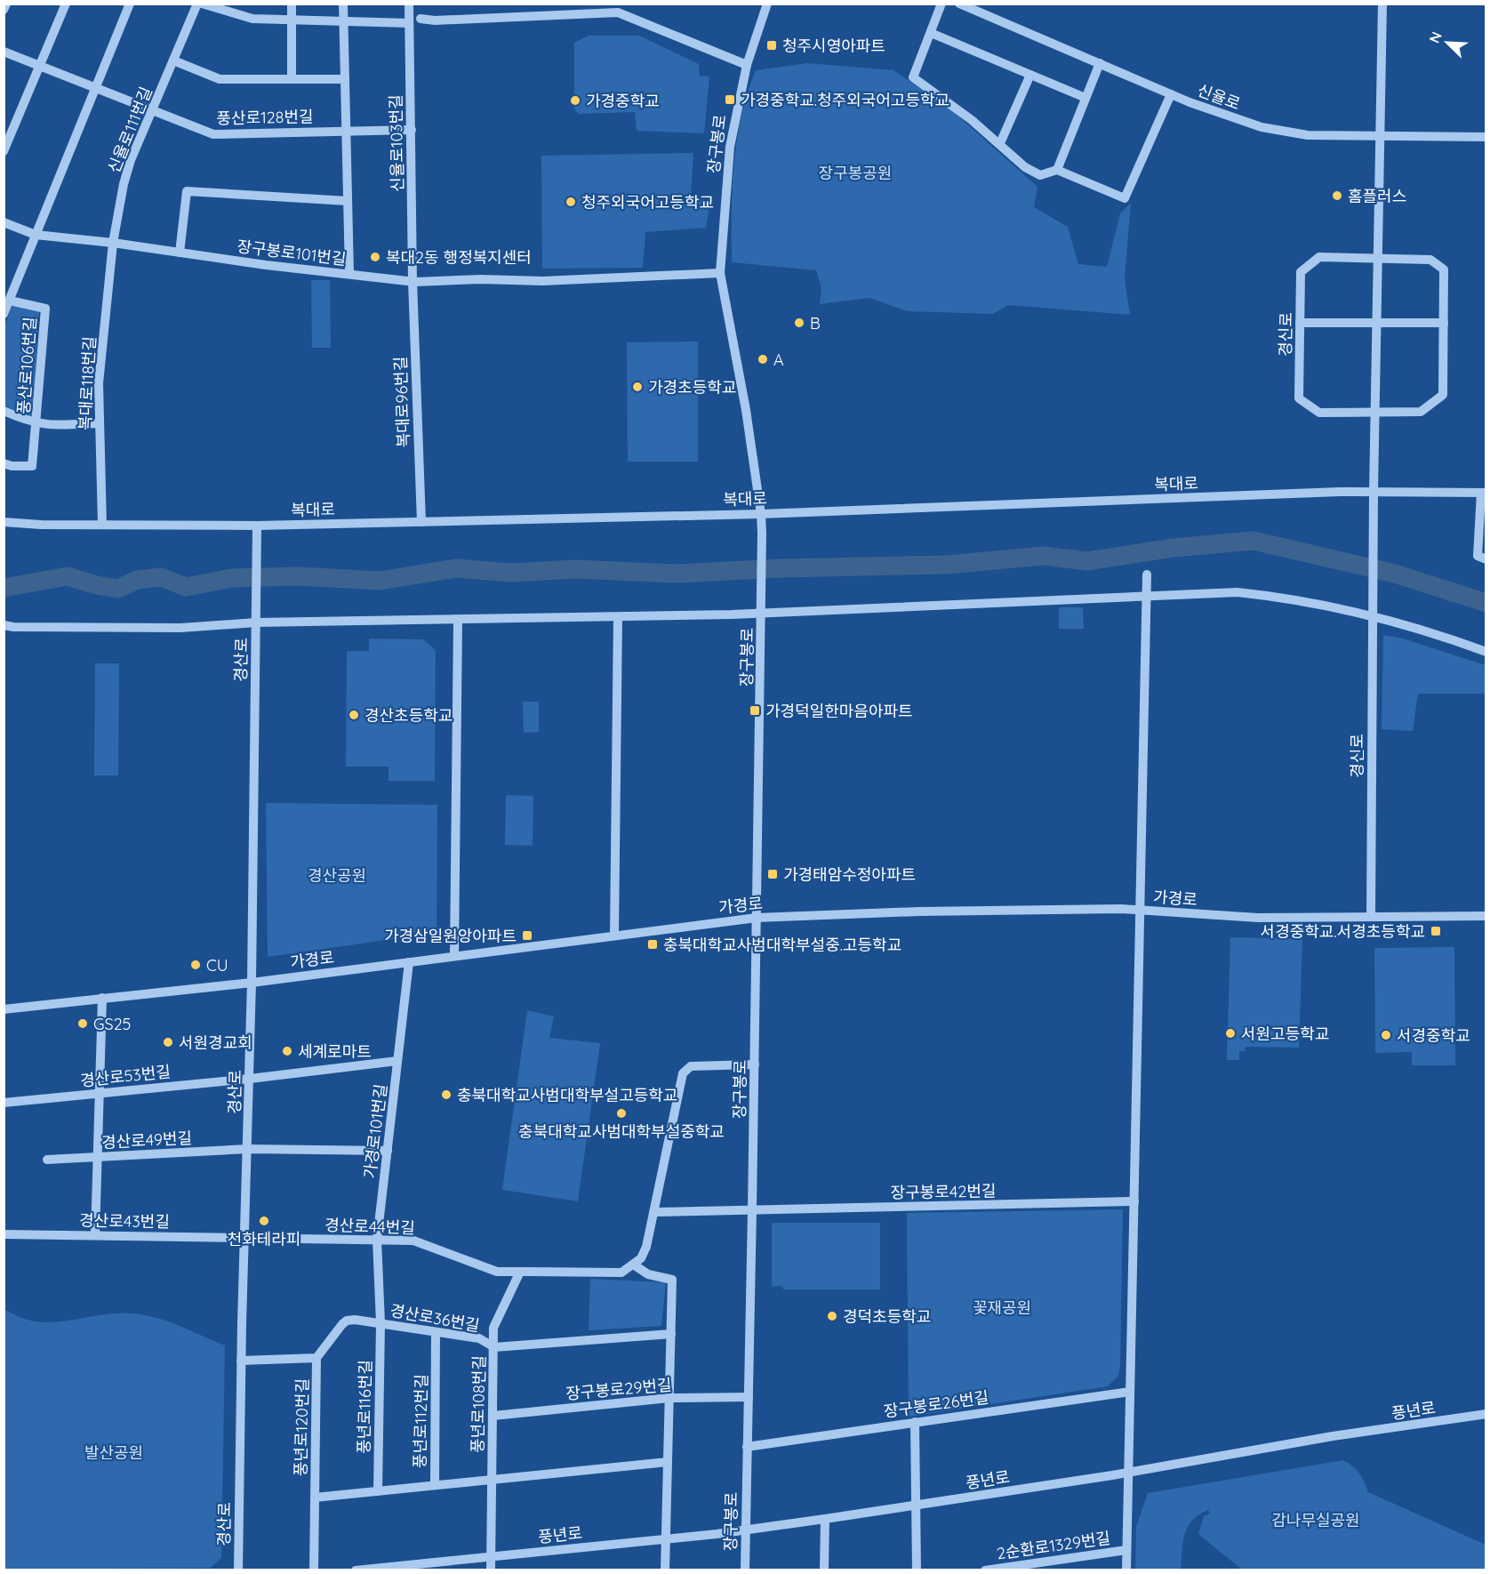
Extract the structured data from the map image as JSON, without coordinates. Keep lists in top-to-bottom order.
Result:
{
  "streets": {
    "street": [
      "신율로",
      "풍산로128번길",
      "신율로111번길",
      "신율로103번길",
      "장구봉로",
      "장구봉로101번길",
      "경신로",
      "풍산로106번길",
      "복대로118번길",
      "복대로96번길",
      "복대로",
      "경산로",
      "가경로",
      "경산로53번길",
      "가경로101번길",
      "경산로49번길",
      "장구봉로42번길",
      "경산로43번길",
      "경산로44번길",
      "경산로36번길",
      "장구봉로29번길",
      "풍년로108번길",
      "장구봉로26번길",
      "풍년로116번길",
      "풍년로",
      "풍년로112번길",
      "풍년로120번길",
      "2순환로1329번길"
    ]
  },
  "crossings": [
    ["풍산로128번길", "신율로111번길"],
    ["풍산로128번길", "신율로103번길"],
    ["풍산로128번길", "풍산로106번길"],
    ["신율로111번길", "장구봉로101번길"],
    ["신율로111번길", "복대로118번길"],
    ["신율로103번길", "장구봉로101번길"],
    ["신율로103번길", "복대로96번길"],
    ["장구봉로", "장구봉로101번길"],
    ["장구봉로", "복대로"],
    ["장구봉로", "가경로"],
    ["장구봉로", "장구봉로42번길"],
    ["장구봉로", "장구봉로29번길"],
    ["장구봉로", "장구봉로26번길"],
    ["장구봉로", "풍년로"],
    ["장구봉로101번길", "풍산로106번길"],
    ["장구봉로101번길", "복대로118번길"],
    ["장구봉로101번길", "복대로96번길"],
    ["경신로", "복대로"],
    ["경신로", "가경로"],
    ["풍산로106번길", "복대로118번길"],
    ["복대로118번길", "복대로"],
    ["복대로96번길", "복대로"],
    ["복대로", "경산로"],
    ["경산로", "가경로"],
    ["경산로", "경산로53번길"],
    ["경산로", "경산로49번길"],
    ["경산로", "경산로43번길"],
    ["경산로", "경산로44번길"],
    ["가경로", "가경로101번길"],
    ["경산로53번길", "가경로101번길"],
    ["가경로101번길", "경산로49번길"],
    ["가경로101번길", "경산로44번길"],
    ["가경로101번길", "경산로36번길"],
    ["가경로101번길", "풍년로116번길"],
    ["경산로43번길", "경산로44번길"],
    ["경산로44번길", "풍년로108번길"],
    ["경산로36번길", "풍년로108번길"],
    ["경산로36번길", "풍년로116번길"],
    ["경산로36번길", "풍년로112번길"],
    ["경산로36번길", "풍년로120번길"],
    ["장구봉로29번길", "풍년로108번길"],
    ["풍년로108번길", "풍년로"],
    ["풍년로116번길", "풍년로112번길"],
    ["풍년로116번길", "풍년로120번길"],
    ["풍년로112번길", "풍년로120번길"]
  ],
  "parks": [
    "장구봉공원",
    "경산공원",
    "꽃재공원",
    "발산공원",
    "감나무실공원"
  ],
  "places": {
    "transit": [
      "청주시영아파트",
      "가경중학교.청주외국어고등학교",
      "가경덕일한마음아파트",
      "가경태암수정아파트",
      "서경중학교.서경초등학교",
      "가경삼일원앙아파트",
      "충북대학교사범대학부설중.고등학교"
    ],
    "other": [
      "가경중학교",
      "홈플러스",
      "청주외국어고등학교",
      "복대2동 행정복지센터",
      "B",
      "A",
      "가경초등학교",
      "경산초등학교",
      "CU",
      "GS25",
      "서원고등학교",
      "서경중학교",
      "서원경교회",
      "세계로마트",
      "충북대학교사범대학부설고등학교",
      "충북대학교사범대학부설중학교",
      "천화테라피",
      "경덕초등학교"
    ]
  },
  "north": "top left"
}
